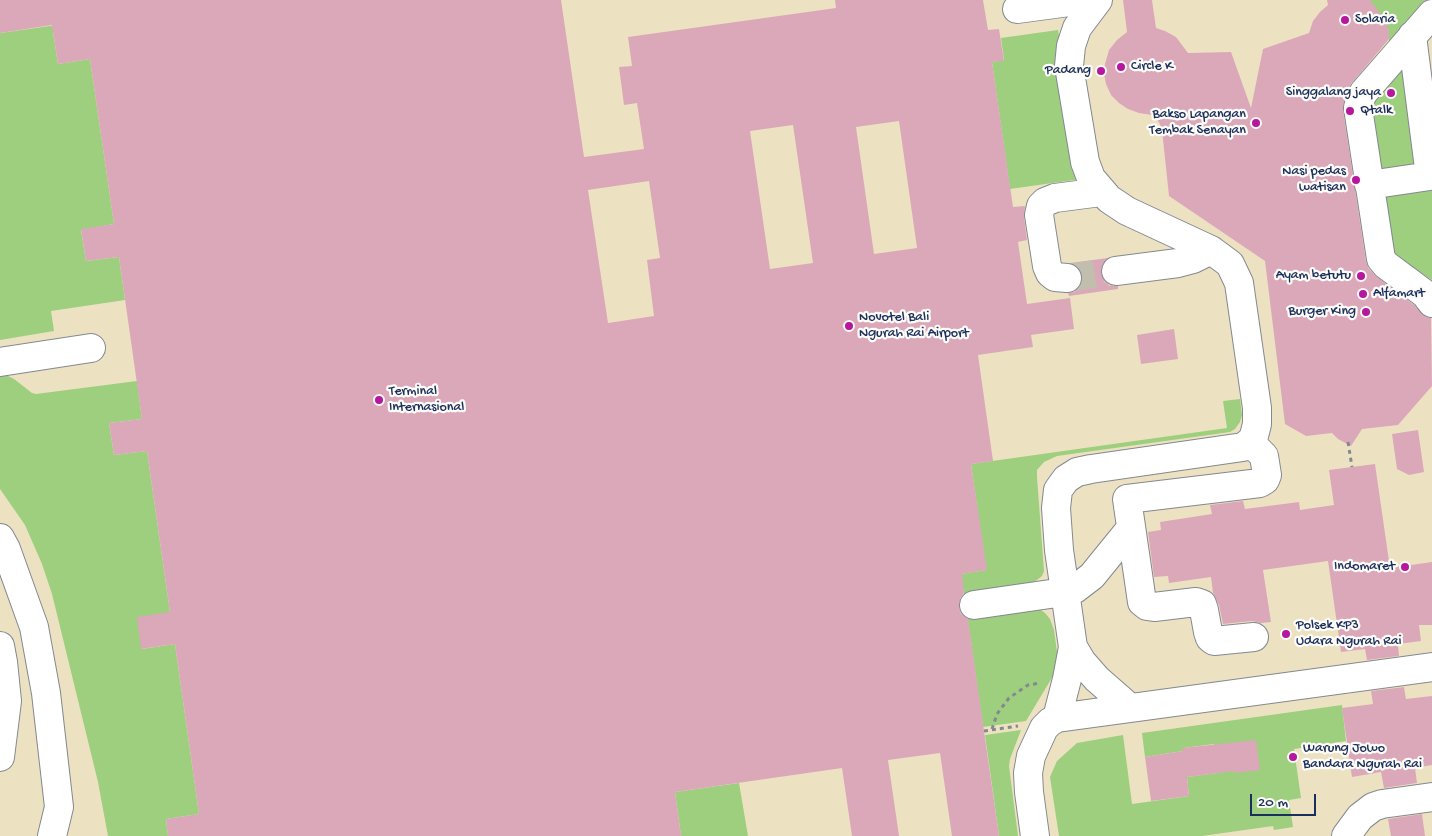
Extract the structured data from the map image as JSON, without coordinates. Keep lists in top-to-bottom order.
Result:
{
  "places": [
    "Solaria",
    "Circle K",
    "Padang",
    "Singgalang jaya",
    "Qtalk",
    "Bakso Lapangan Tembak Senayan",
    "Nasi pedas watisan",
    "Ayam betutu",
    "Alfamart",
    "Burger King",
    "Novotel Bali Ngurah Rai Airport",
    "Terminal Internasional",
    "Indomaret",
    "Polsek KP3 Udara Ngurah Rai",
    "Warung Jowo Bandara Ngurah Rai"
  ],
  "scale_bar": "20 m"
}
